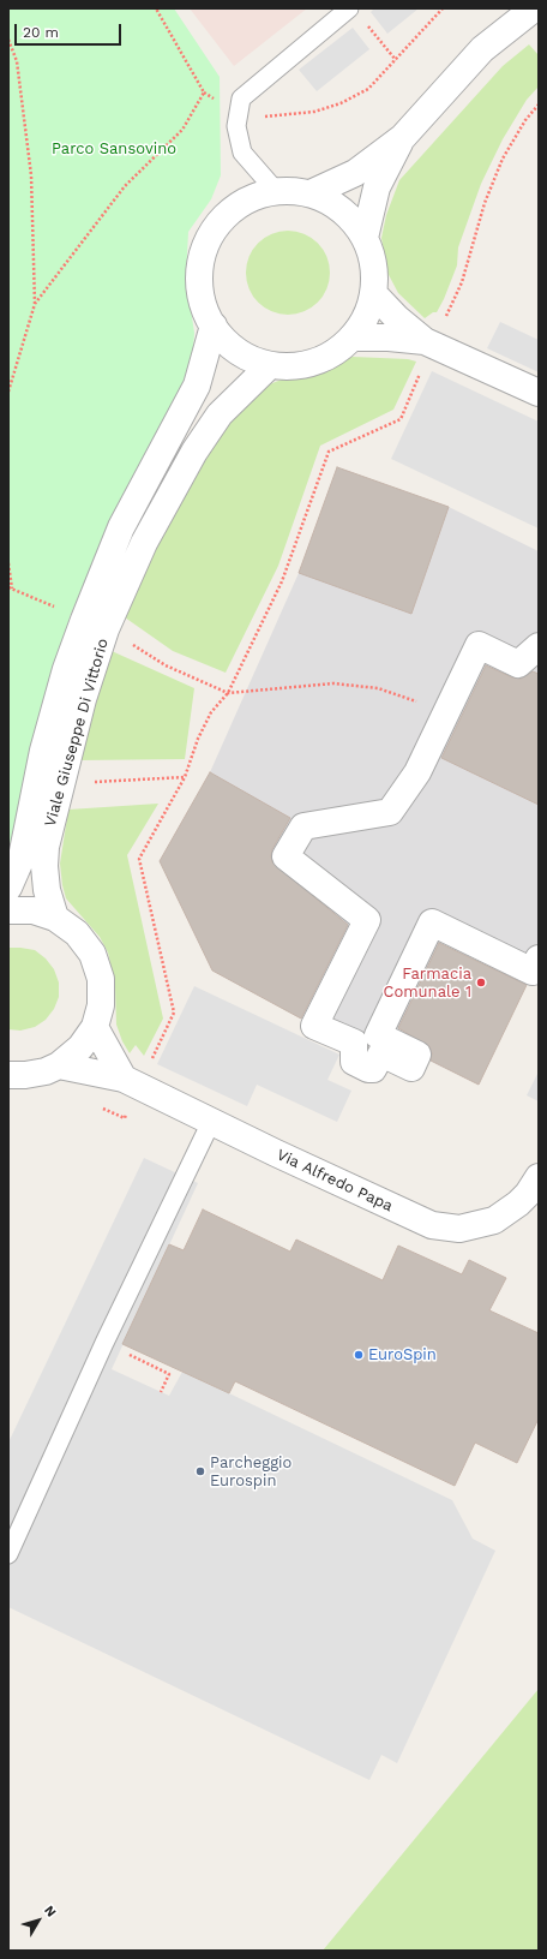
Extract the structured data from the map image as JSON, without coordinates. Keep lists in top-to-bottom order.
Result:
{
  "streets": {
    "street": ["Viale Giuseppe Di Vittorio", "Via Alfredo Papa"]
  },
  "parks": ["Parco Sansovino"],
  "places": ["Farmacia Comunale 1", "EuroSpin", "Parcheggio Eurospin"],
  "scale_bar": "20 m",
  "north": "top right"
}
